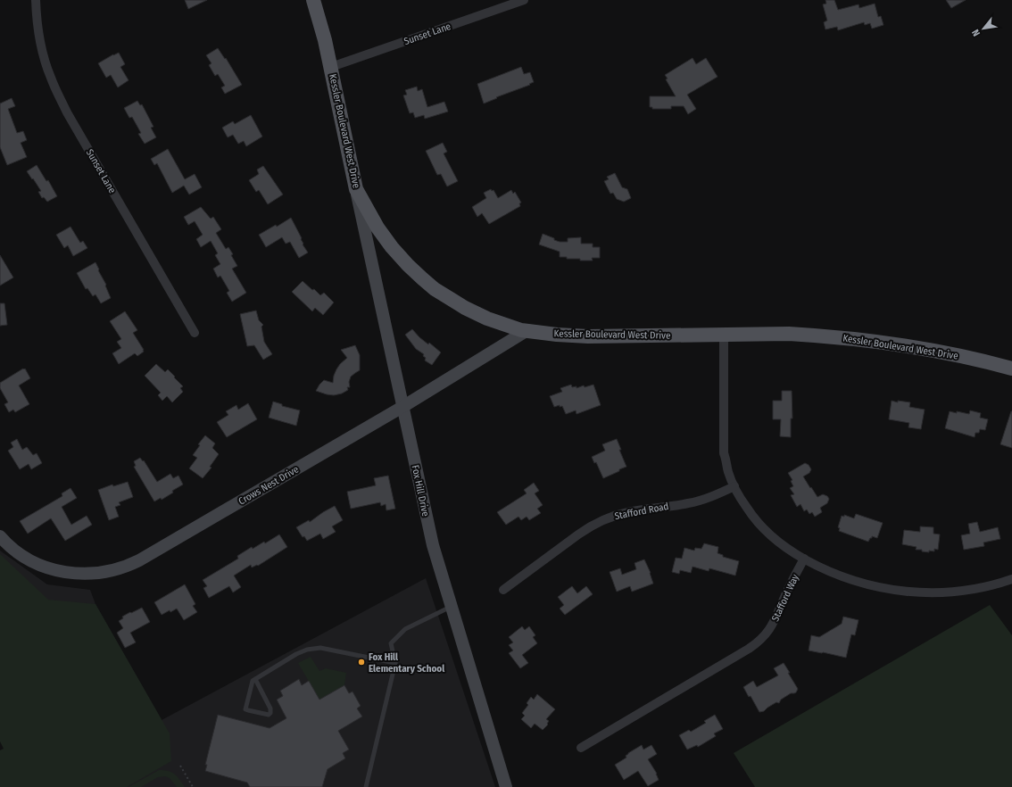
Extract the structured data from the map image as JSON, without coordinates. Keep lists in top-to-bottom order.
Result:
{
  "streets": {
    "main road": ["Kessler Boulevard West Drive"],
    "street": [
      "Sunset Lane",
      "Crows Nest Drive",
      "Fox Hill Drive",
      "Stafford Road",
      "Stafford Way"
    ]
  },
  "crossings": [
    ["Sunset Lane", "Kessler Boulevard West Drive"],
    ["Kessler Boulevard West Drive", "Crows Nest Drive"],
    ["Kessler Boulevard West Drive", "Fox Hill Drive"],
    ["Crows Nest Drive", "Fox Hill Drive"]
  ],
  "places": ["Fox Hill Elementary School"],
  "north": "bottom left"
}
